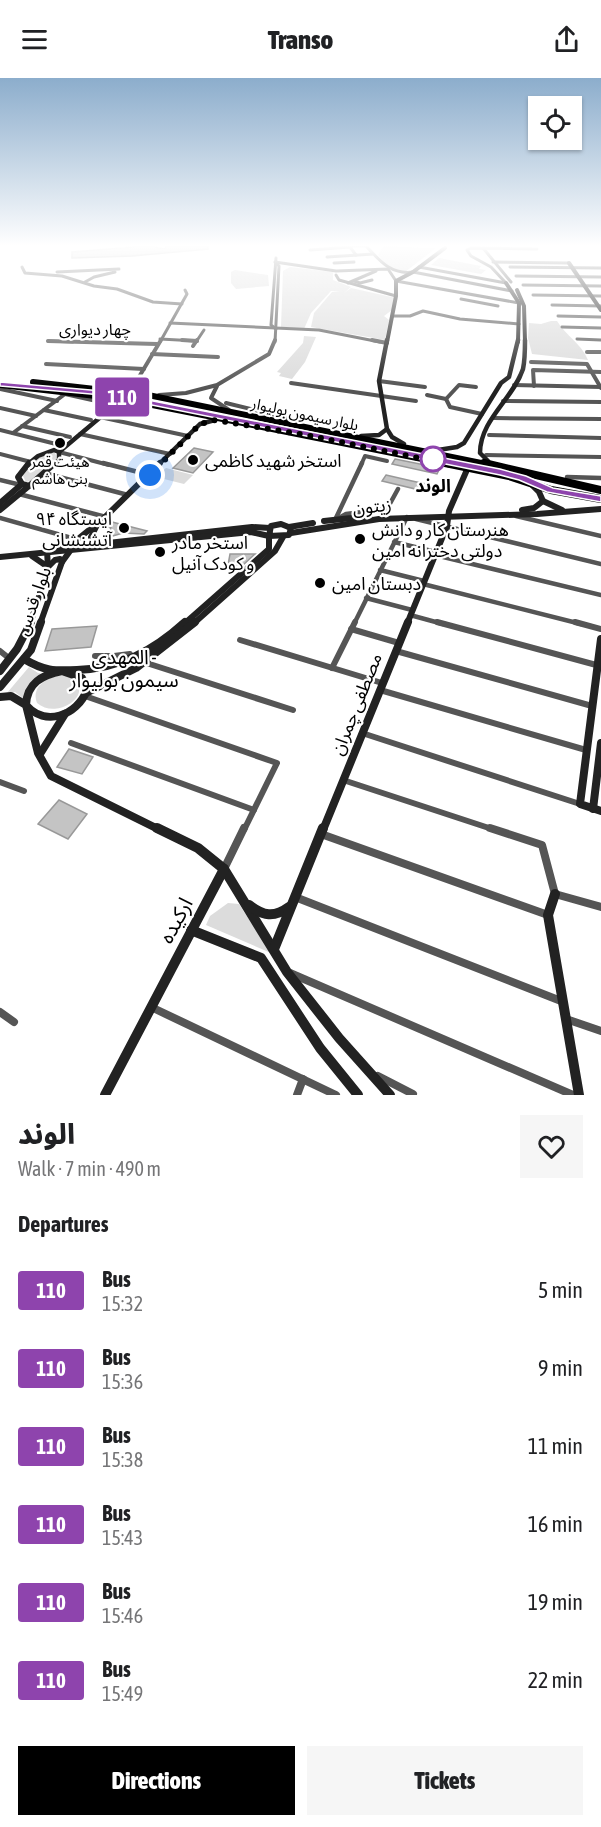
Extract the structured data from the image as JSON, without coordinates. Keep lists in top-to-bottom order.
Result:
{
  "streets": {
    "main road": ["بلوار سیمون بولیوار"],
    "street": [
      "زیتون",
      "بلوار قدس",
      "مصطفی چمران",
      "ارکیده"
    ]
  },
  "crossings": [
    ["زیتون", "مصطفی چمران"]
  ],
  "districts": ["چهار دیواری", "المهدی - سیمون بولیوار"],
  "places": [
    "هیئت قمر بنی هاشم",
    "الوند",
    "استخر شهید کاظمی",
    "ایستگاه ۹۴ آتشنشانی",
    "هنرستان کار و دانش دولتی دخترانه امین",
    "استخر مادر و کودک آنیل",
    "دبستان امین"
  ],
  "lines": ["bus line 110"],
  "page": {
    "header": "Transo",
    "on_map": "110",
    "heading": [
      ["الوند", "Walk · 7 min · 490 m"],
      "Departures"
    ],
    "list": [
      {
        "mark": "110",
        "name": "Bus",
        "note": "15:32",
        "value": "5 min"
      },
      {
        "mark": "110",
        "name": "Bus",
        "note": "15:36",
        "value": "9 min"
      },
      {
        "mark": "110",
        "name": "Bus",
        "note": "15:38",
        "value": "11 min"
      },
      {
        "mark": "110",
        "name": "Bus",
        "note": "15:43",
        "value": "16 min"
      },
      {
        "mark": "110",
        "name": "Bus",
        "note": "15:46",
        "value": "19 min"
      },
      {
        "mark": "110",
        "name": "Bus",
        "note": "15:49",
        "value": "22 min"
      }
    ],
    "buttons": ["Directions", "Tickets"]
  }
}
